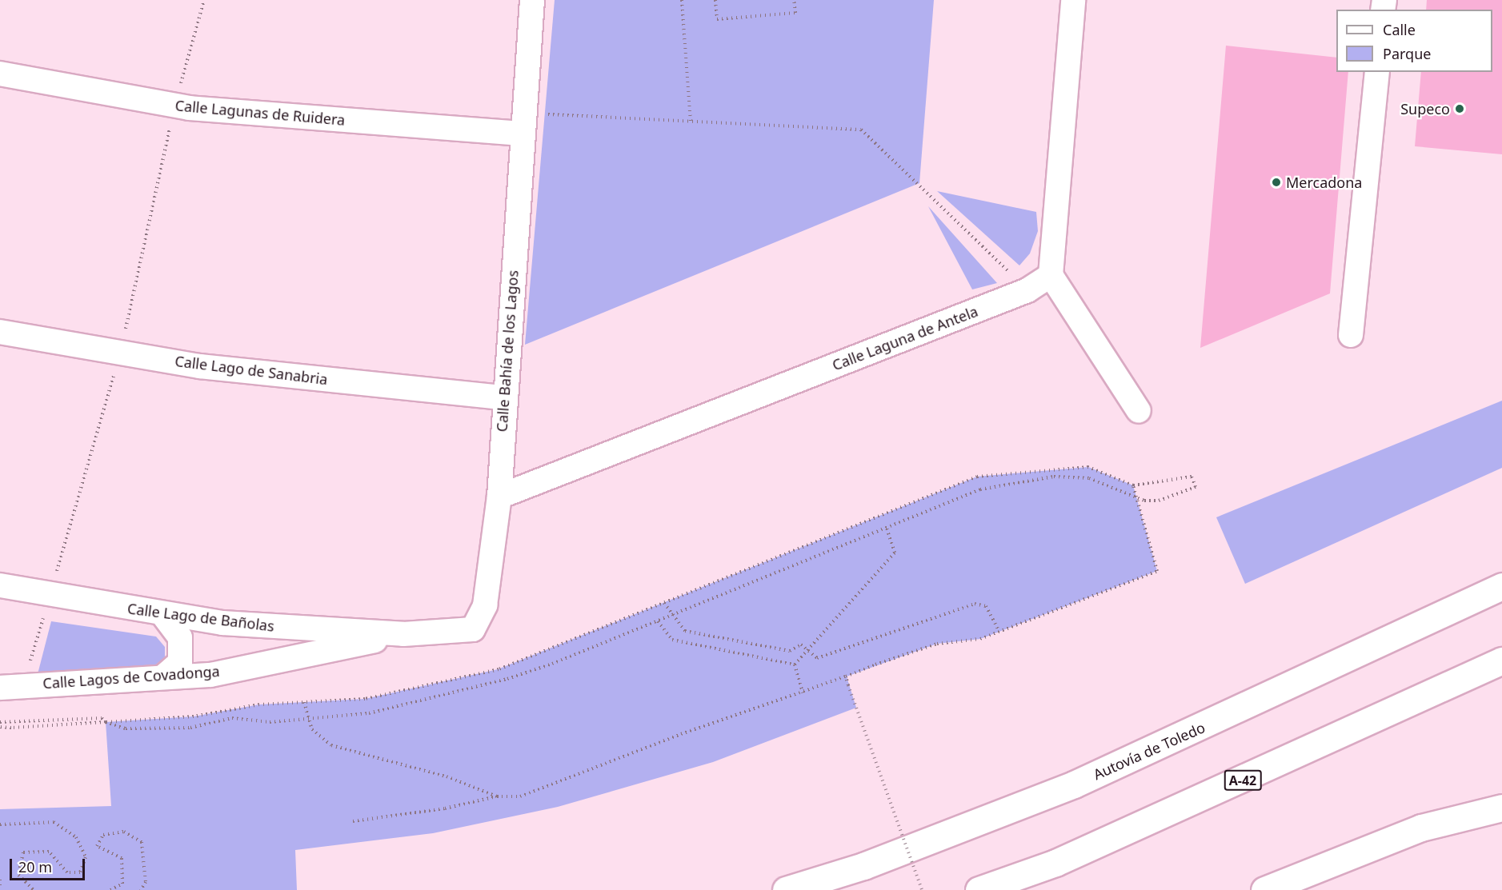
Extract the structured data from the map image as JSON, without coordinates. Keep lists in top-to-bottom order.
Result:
{
  "streets": {
    "highway": ["Autovía de Toledo", "A-42"],
    "street": [
      "Calle Lagunas de Ruidera",
      "Calle Laguna de Antela",
      "Calle Bahía de los Lagos",
      "Calle Lago de Sanabria",
      "Calle Lago de Bañolas",
      "Calle Lagos de Covadonga"
    ]
  },
  "crossings": [
    ["Calle Lagunas de Ruidera", "Calle Bahía de los Lagos"],
    ["Calle Laguna de Antela", "Calle Bahía de los Lagos"],
    ["Calle Bahía de los Lagos", "Calle Lago de Sanabria"],
    ["Calle Bahía de los Lagos", "Calle Lago de Bañolas"],
    ["Calle Bahía de los Lagos", "Calle Lagos de Covadonga"],
    ["Calle Lago de Bañolas", "Calle Lagos de Covadonga"]
  ],
  "places": ["Supeco", "Mercadona"],
  "legend": ["Calle", "Parque"],
  "scale_bar": "20 m"
}
